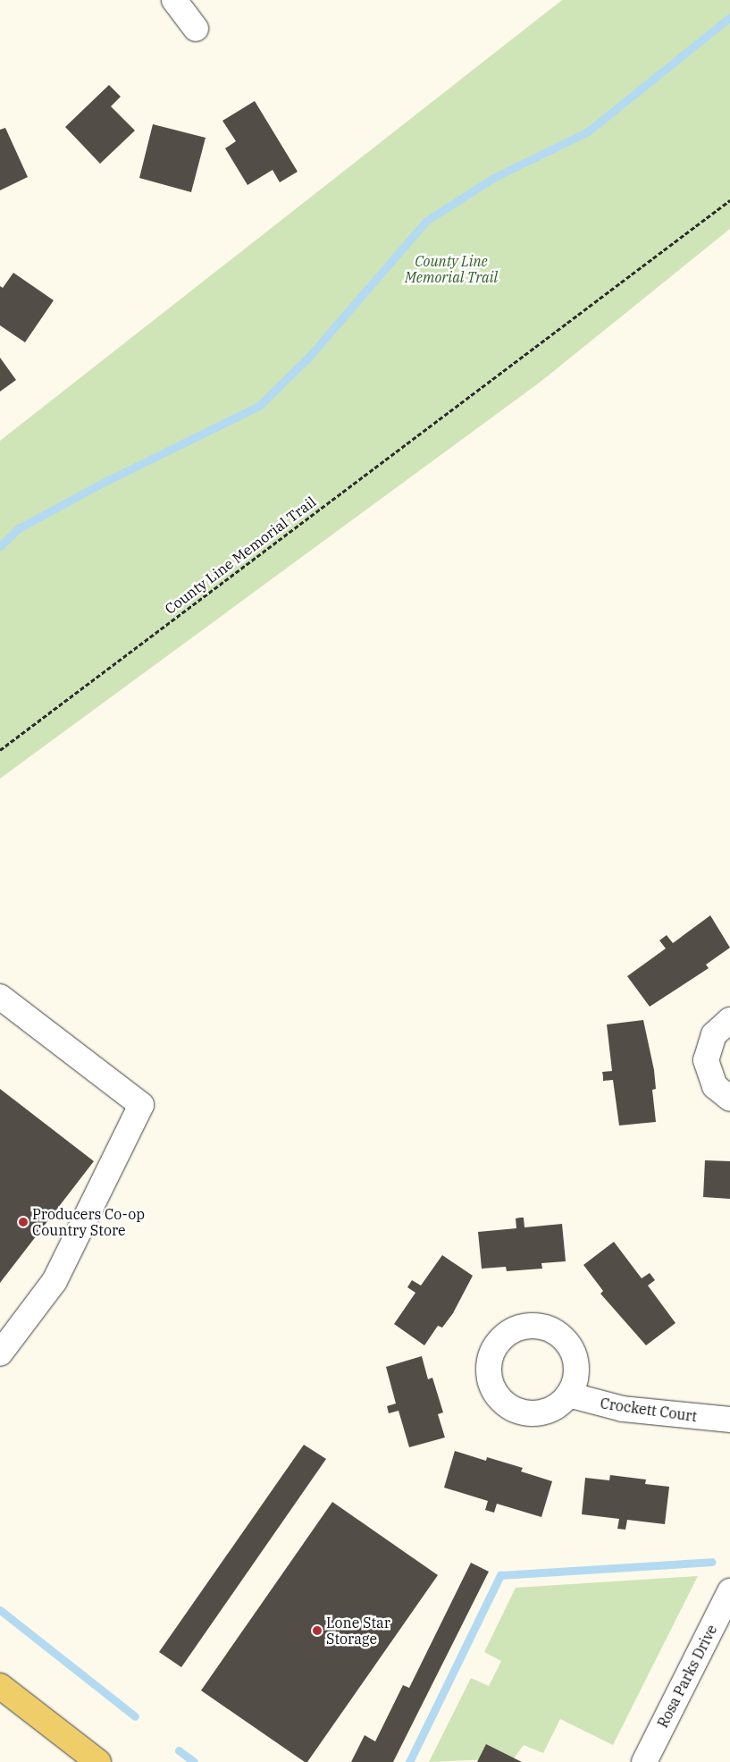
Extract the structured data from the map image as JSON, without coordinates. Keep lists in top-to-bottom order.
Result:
{
  "streets": {
    "street": ["Crockett Court", "Rosa Parks Drive"],
    "path": ["County Line Memorial Trail"]
  },
  "parks": ["County Line Memorial Trail"],
  "places": ["Producers Co-op Country Store", "Lone Star Storage"]
}
